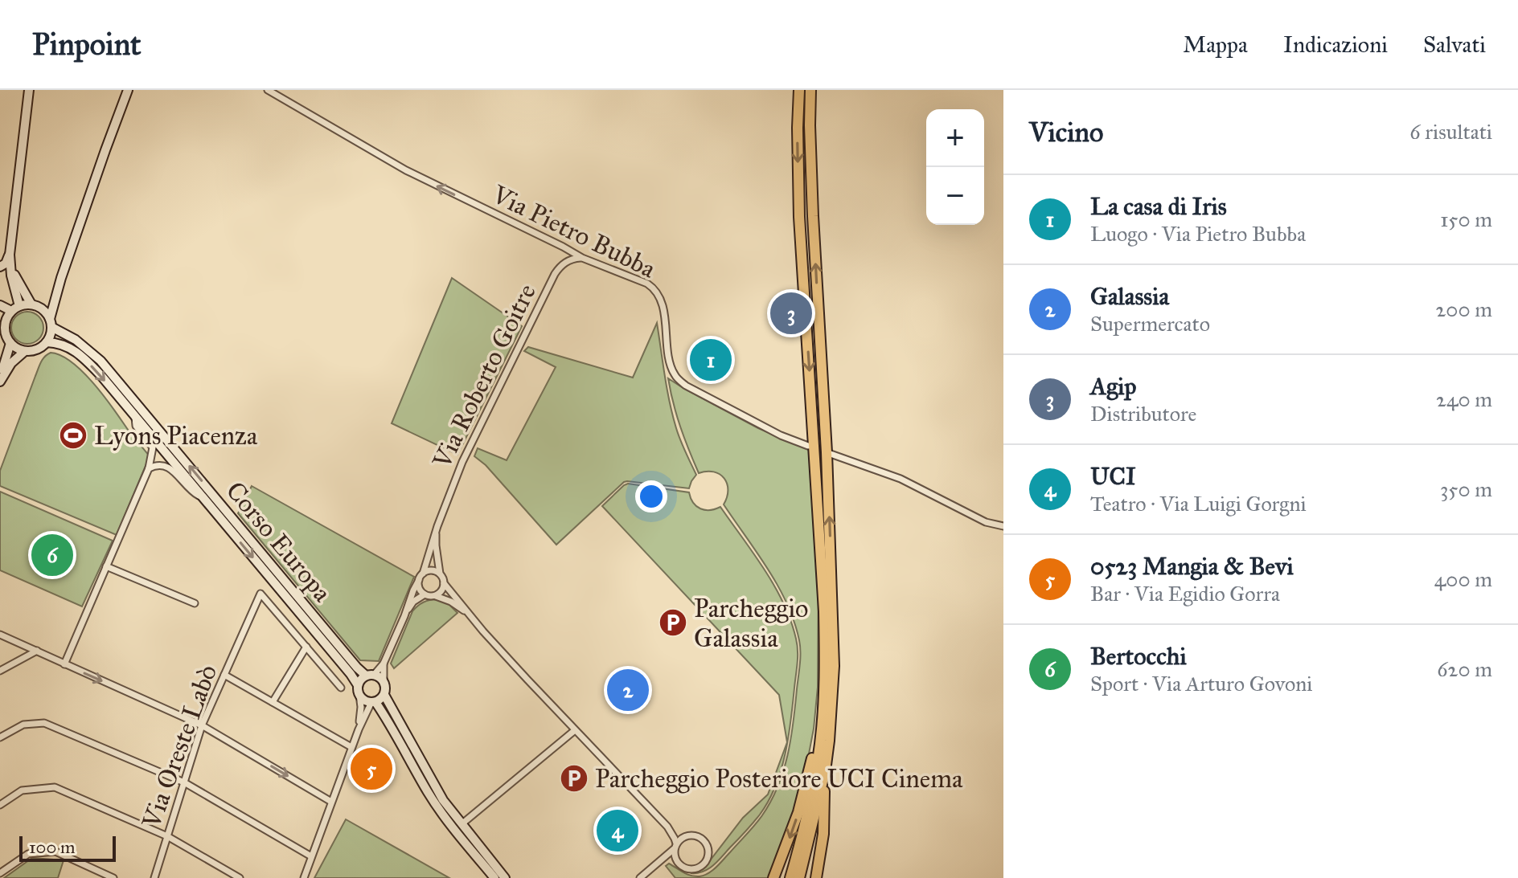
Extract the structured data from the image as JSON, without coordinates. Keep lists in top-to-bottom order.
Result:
{
  "streets": {
    "main road": ["Corso Europa"],
    "street": ["Via Pietro Bubba", "Via Roberto Goitre", "Via Oreste Labò"]
  },
  "crossings": [
    ["Via Pietro Bubba", "Via Roberto Goitre"],
    ["Via Roberto Goitre", "Corso Europa"]
  ],
  "one_way": ["Via Pietro Bubba"],
  "places": {
    "sports": ["Lyons Piacenza"],
    "parking": ["Parcheggio Galassia", "Parcheggio Posteriore UCI Cinema"]
  },
  "scale_bar": "100 m",
  "page": {
    "header": "Pinpoint",
    "nav": ["Mappa", "Indicazioni", "Salvati"],
    "heading": ["Vicino", "6 risultati"],
    "map_buttons": ["+", "−"],
    "list": [
      {
        "mark": "1",
        "name": "La casa di Iris",
        "note": "Luogo · Via Pietro Bubba",
        "value": "150 m"
      },
      {
        "mark": "2",
        "name": "Galassia",
        "note": "Supermercato",
        "value": "200 m"
      },
      {
        "mark": "3",
        "name": "Agip",
        "note": "Distributore",
        "value": "240 m"
      },
      {
        "mark": "4",
        "name": "UCI",
        "note": "Teatro · Via Luigi Gorgni",
        "value": "350 m"
      },
      {
        "mark": "5",
        "name": "0523 Mangia & Bevi",
        "note": "Bar · Via Egidio Gorra",
        "value": "400 m"
      },
      {
        "mark": "6",
        "name": "Bertocchi",
        "note": "Sport · Via Arturo Govoni",
        "value": "620 m"
      }
    ],
    "pins": [
      "3",
      "1",
      "6",
      "2",
      "5",
      "4"
    ],
    "scale": "100 m"
  }
}
